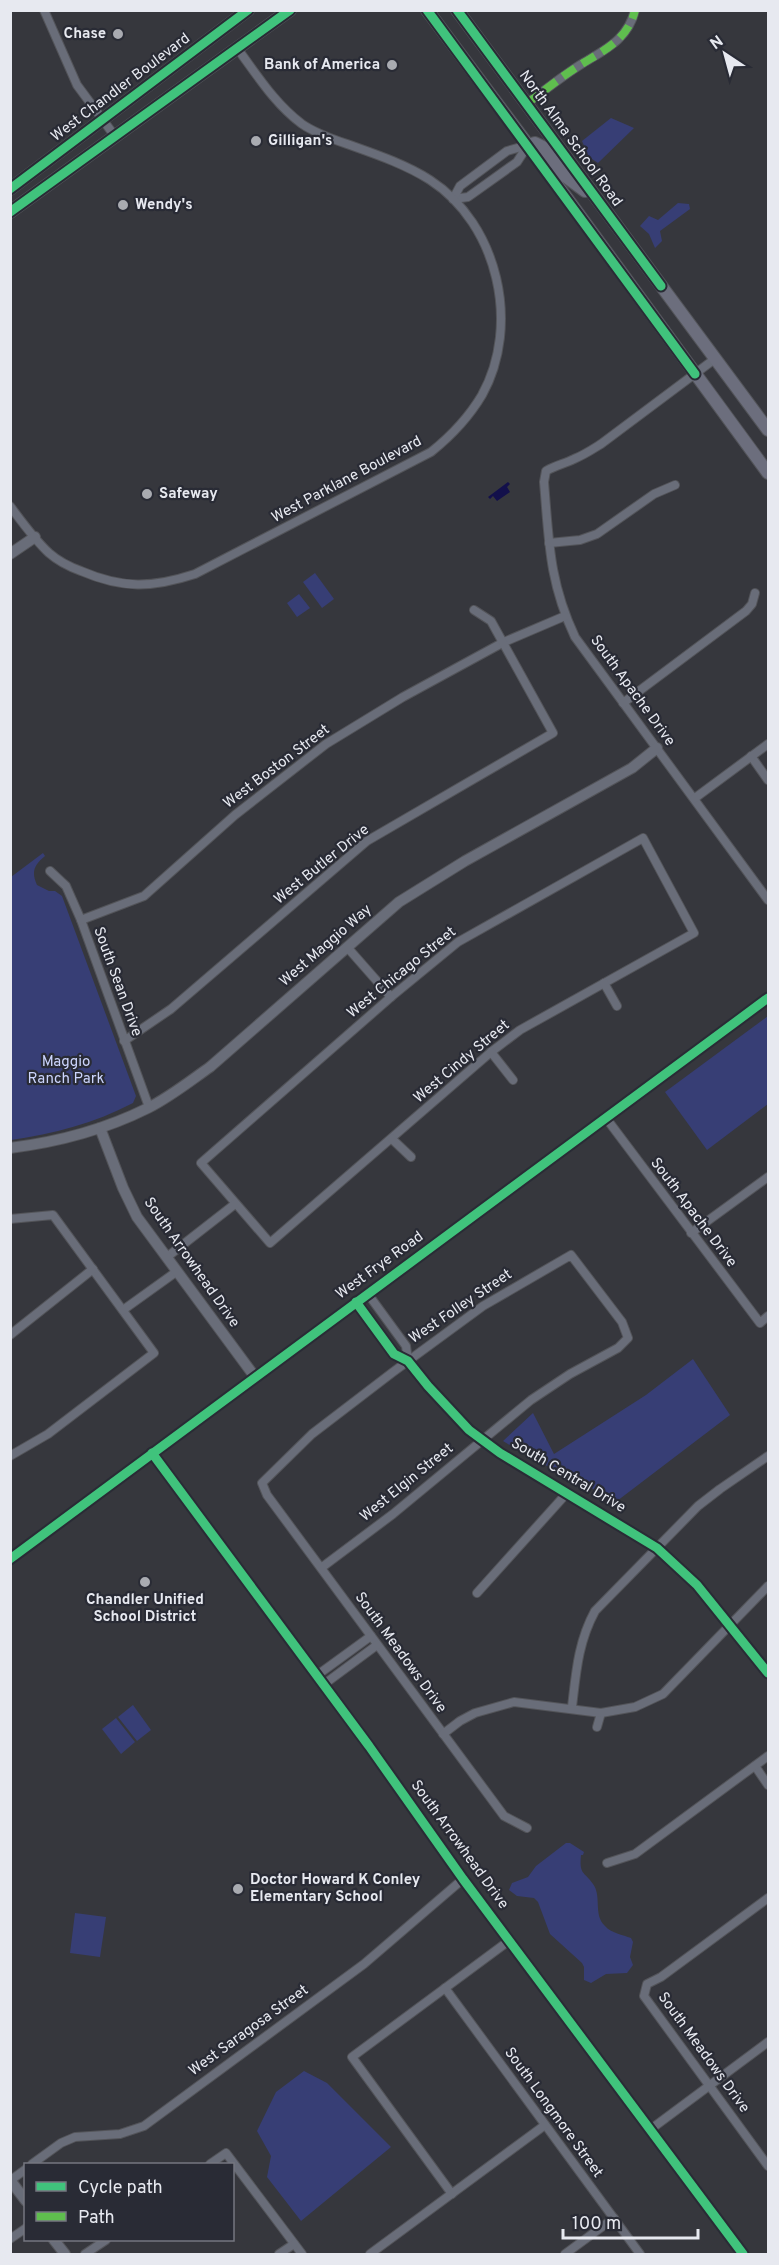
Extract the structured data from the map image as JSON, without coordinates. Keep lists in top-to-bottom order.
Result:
{
  "streets": {
    "main road": ["West Chandler Boulevard", "North Alma School Road"],
    "street": [
      "West Parklane Boulevard",
      "South Apache Drive",
      "West Boston Street",
      "West Butler Drive",
      "West Maggio Way",
      "West Chicago Street",
      "South Sean Drive",
      "West Cindy Street",
      "South Arrowhead Drive",
      "West Frye Road",
      "West Folley Street",
      "South Central Drive",
      "West Elgin Street",
      "South Meadows Drive",
      "West Saragosa Street",
      "South Longmore Street"
    ]
  },
  "crossings": [
    ["South Apache Drive", "West Boston Street"],
    ["South Apache Drive", "West Maggio Way"],
    ["South Apache Drive", "West Frye Road"],
    ["West Boston Street", "West Butler Drive"],
    ["West Boston Street", "South Sean Drive"],
    ["West Butler Drive", "South Sean Drive"],
    ["West Maggio Way", "South Sean Drive"],
    ["West Maggio Way", "South Arrowhead Drive"],
    ["West Chicago Street", "West Cindy Street"],
    ["South Arrowhead Drive", "West Frye Road"],
    ["South Arrowhead Drive", "West Saragosa Street"],
    ["West Frye Road", "South Central Drive"],
    ["West Folley Street", "South Central Drive"],
    ["West Folley Street", "West Elgin Street"],
    ["West Folley Street", "South Meadows Drive"],
    ["South Central Drive", "West Elgin Street"],
    ["West Elgin Street", "South Meadows Drive"]
  ],
  "parks": ["Maggio Ranch Park"],
  "places": [
    "Chase",
    "Bank of America",
    "Gilligan's",
    "Wendy's",
    "Safeway",
    "Chandler Unified School District",
    "Doctor Howard K Conley Elementary School"
  ],
  "legend": ["Cycle path", "Path"],
  "scale_bar": "100 m",
  "north": "top left"
}
